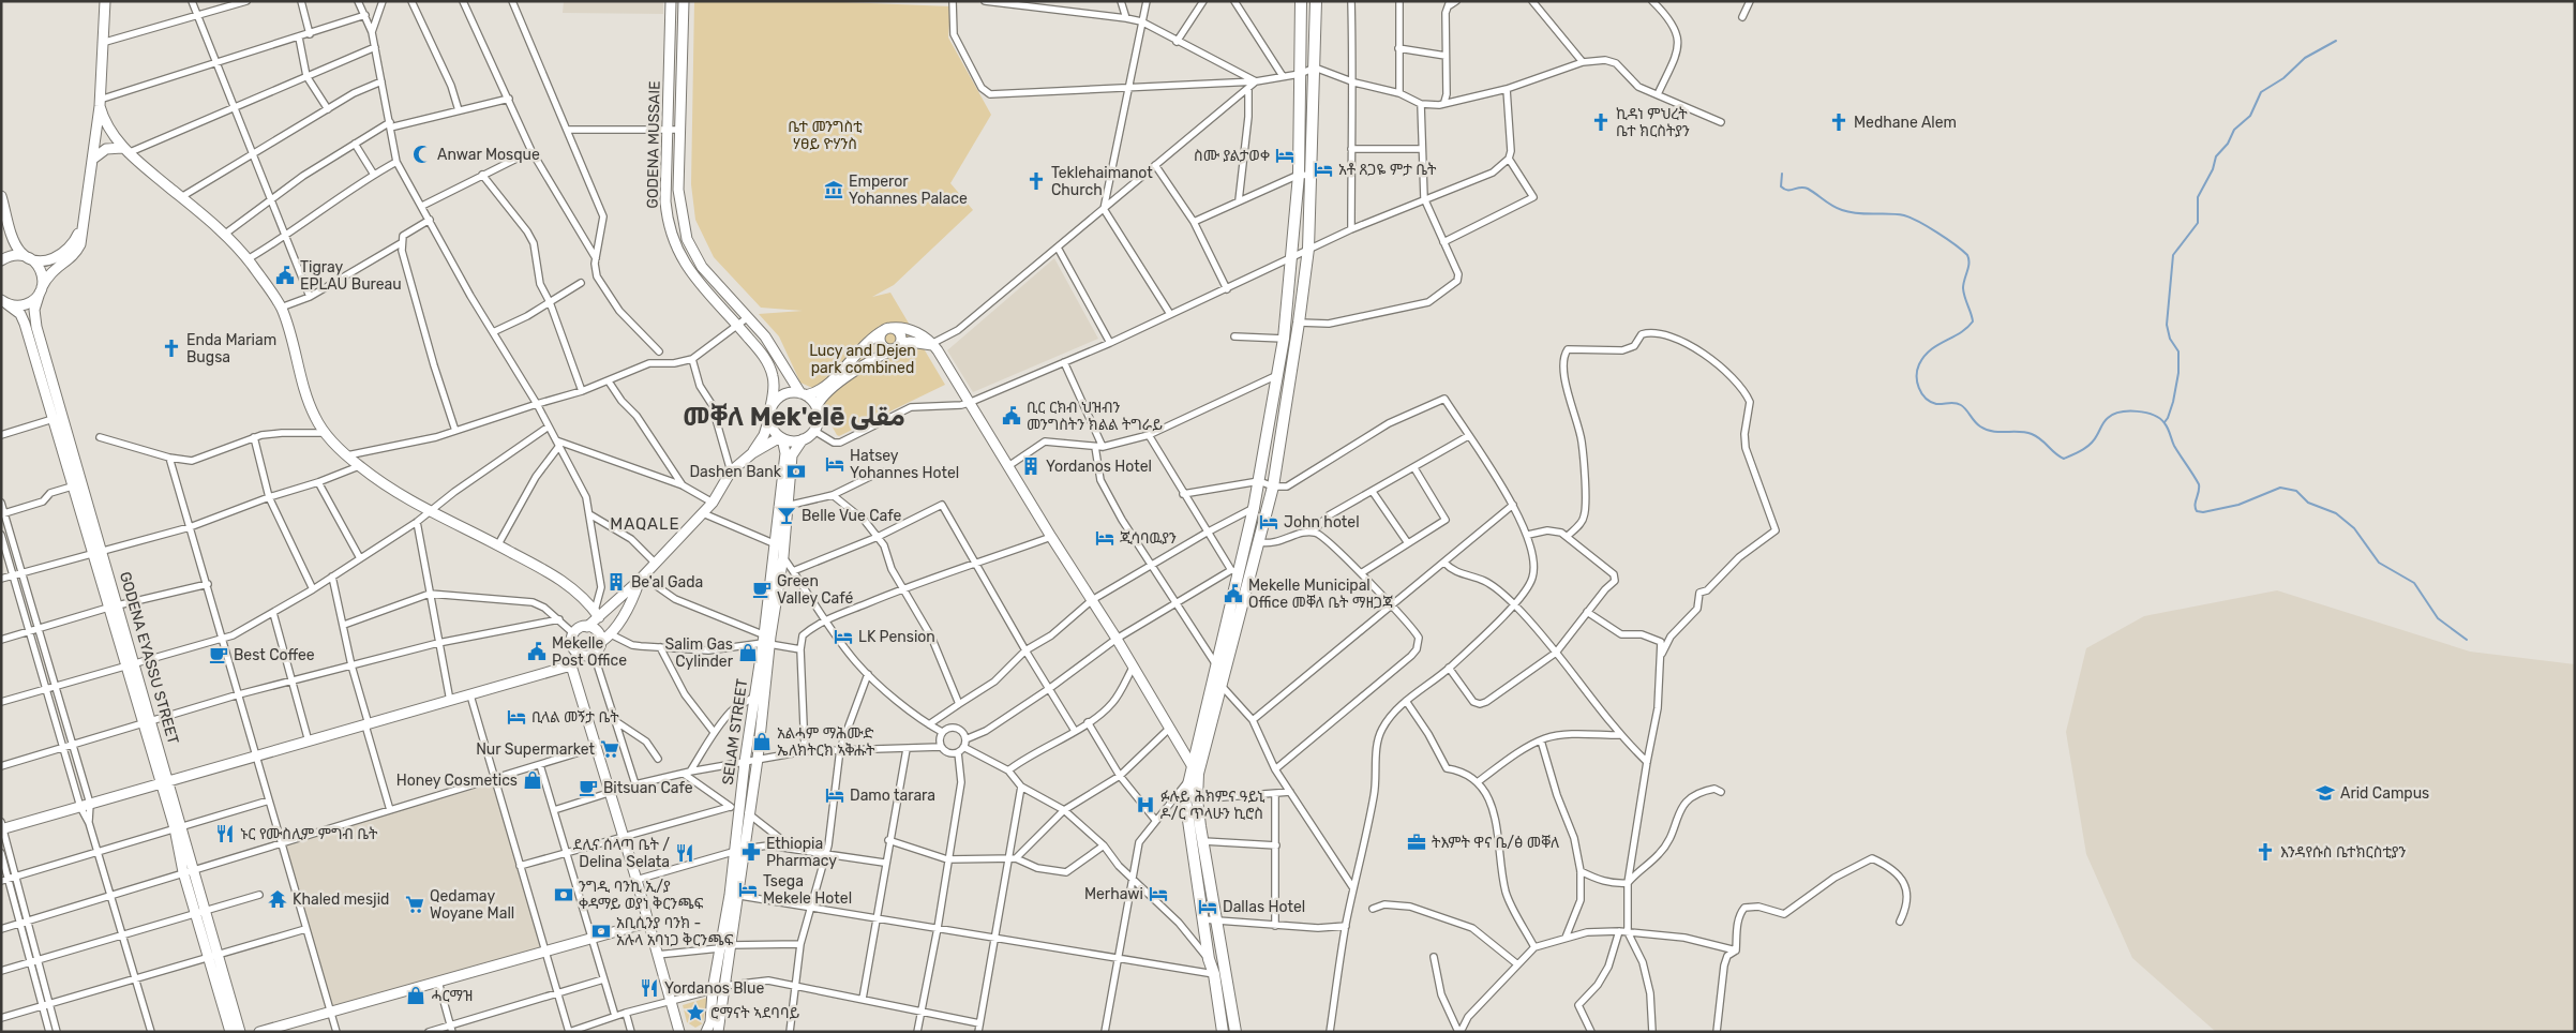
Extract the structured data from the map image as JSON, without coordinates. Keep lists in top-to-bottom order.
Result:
{
  "streets": {
    "street": ["GODENA MUSSAIE", "GODENA EYASSU STREET", "SELAM STREET"]
  },
  "districts": ["መቐለ Mek'elē مقلى", "MAQALE"],
  "parks": ["ቤተ መንግስቲ ሃፀይ ዮሃንስ", "Lucy and Dejen park combined"],
  "places": {
    "church": [
      "ኪዳነ ምህረት ቤተ ክርስትያን",
      "Medhane Alem",
      "Teklehaimanot Church",
      "Enda Mariam Bugsa",
      "እንዳየሱስ ቤተክርስቲያን"
    ],
    "mosque": ["Anwar Mosque"],
    "hotel": [
      "ስሙ ያልታወቀ",
      "አቶ ጸጋዬ ምታ ቤት",
      "Hatsey Yohannes Hotel",
      "John hotel",
      "ጂሳባዉያን",
      "LK Pension",
      "ቢላል መኝታ ቤት",
      "Damo tarara",
      "Tsega Mekele Hotel",
      "Merhawi",
      "Dallas Hotel"
    ],
    "museum": ["Emperor Yohannes Palace"],
    "public building": [
      "Tigray EPLAU Bureau",
      "ቢር ርክብ ህዝብን መንግስትን ክልል ትግራይ",
      "Mekelle Municipal Office መቐለ ቤት ማዘጋጃ",
      "Mekelle Post Office"
    ],
    "building": ["Yordanos Hotel", "Be'al Gada"],
    "bank": ["Dashen Bank", "ንግዲ ባንኪ ኢ/ያ ቀዳማይ ወያነ ቅርንጫፍ", "አቢሲንያ ባንክ - አሉላ አባነጋ ቅርንጫፍ"],
    "bar": ["Belle Vue Cafe"],
    "cafe": ["Green Valley Café", "Best Coffee", "Bitsuan Cafe"],
    "shop": [
      "Salim Gas Cylinder",
      "አልሓም ማሕሙድ ኤለክትርክ ኣቅሑት",
      "Honey Cosmetics",
      "ሓርማዝ"
    ],
    "supermarket": ["Nur Supermarket", "Qedamay Woyane Mall"],
    "school or university": ["Arid Campus"],
    "hospital": ["ፉሉይ ሕክምና ዓይኒ ዶ/ር ጥላሁን ኪሮስ"],
    "restaurant": ["ኑር የሙስሊም ምግብ ቤት", "ደሊና ሰላጣ ቤት / Delina Selata", "Yordanos Blue"],
    "office": ["ትእምት ዋና ቤ/ፅ መቐለ"],
    "pharmacy": ["Ethiopia Pharmacy"],
    "temple": ["Khaled mesjid"],
    "place": ["ሮማናት ኣደባባይ"]
  }
}
